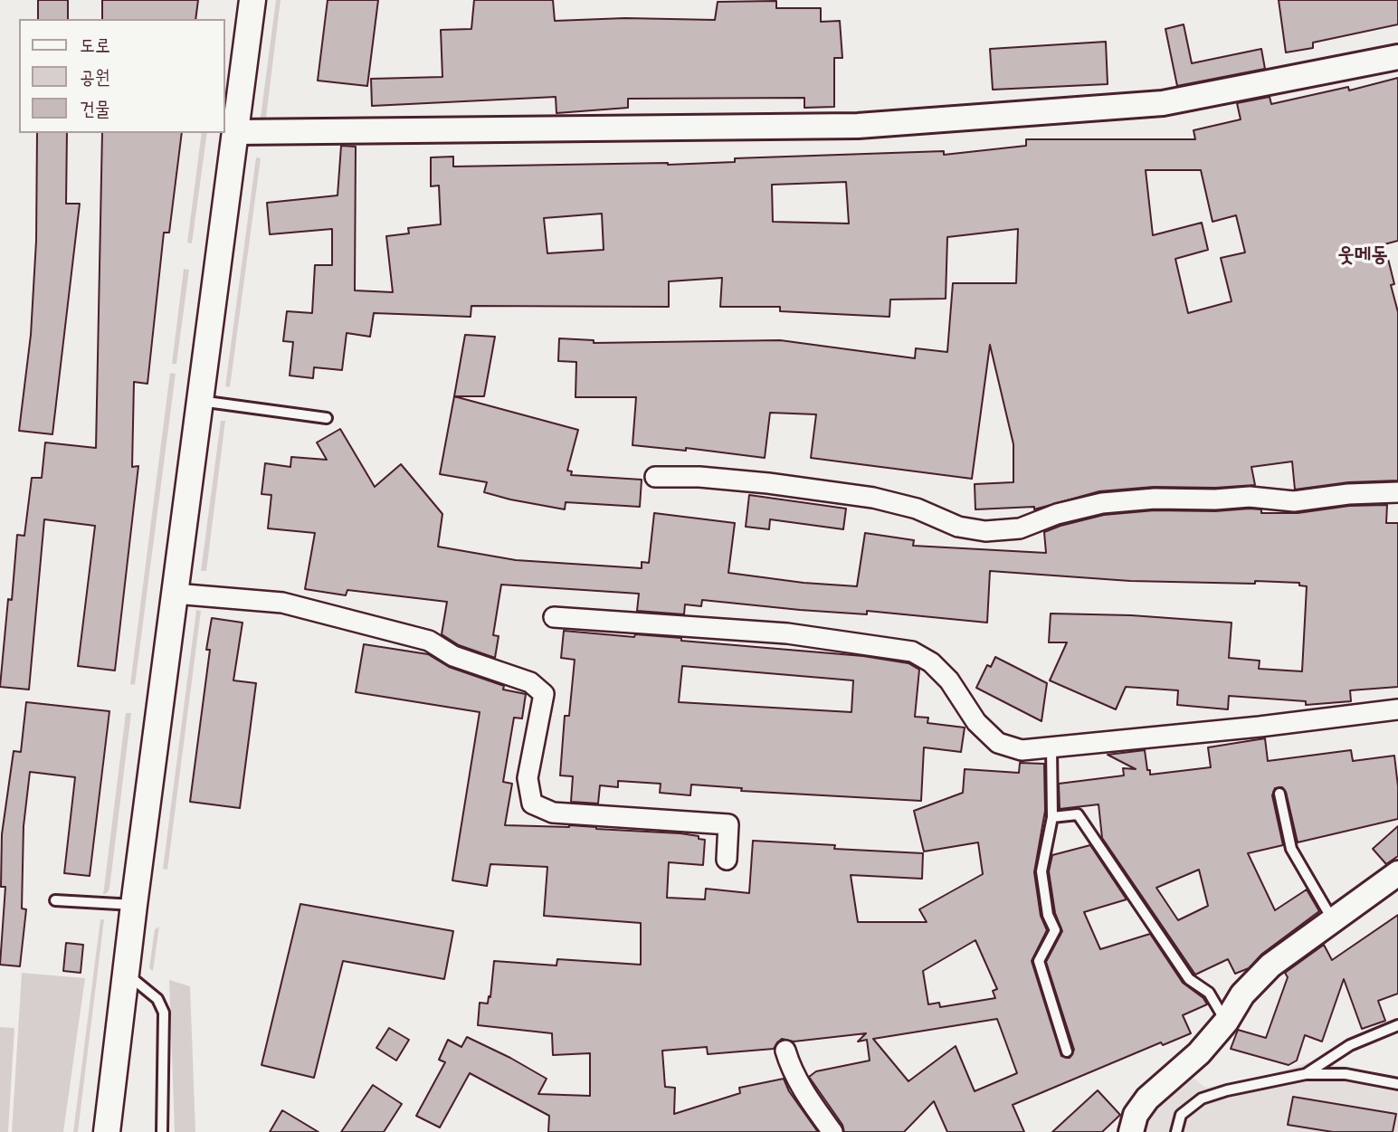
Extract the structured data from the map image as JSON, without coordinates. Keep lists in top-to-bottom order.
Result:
{
  "districts": ["웃메동"],
  "legend": ["도로", "공원", "건물"]
}
